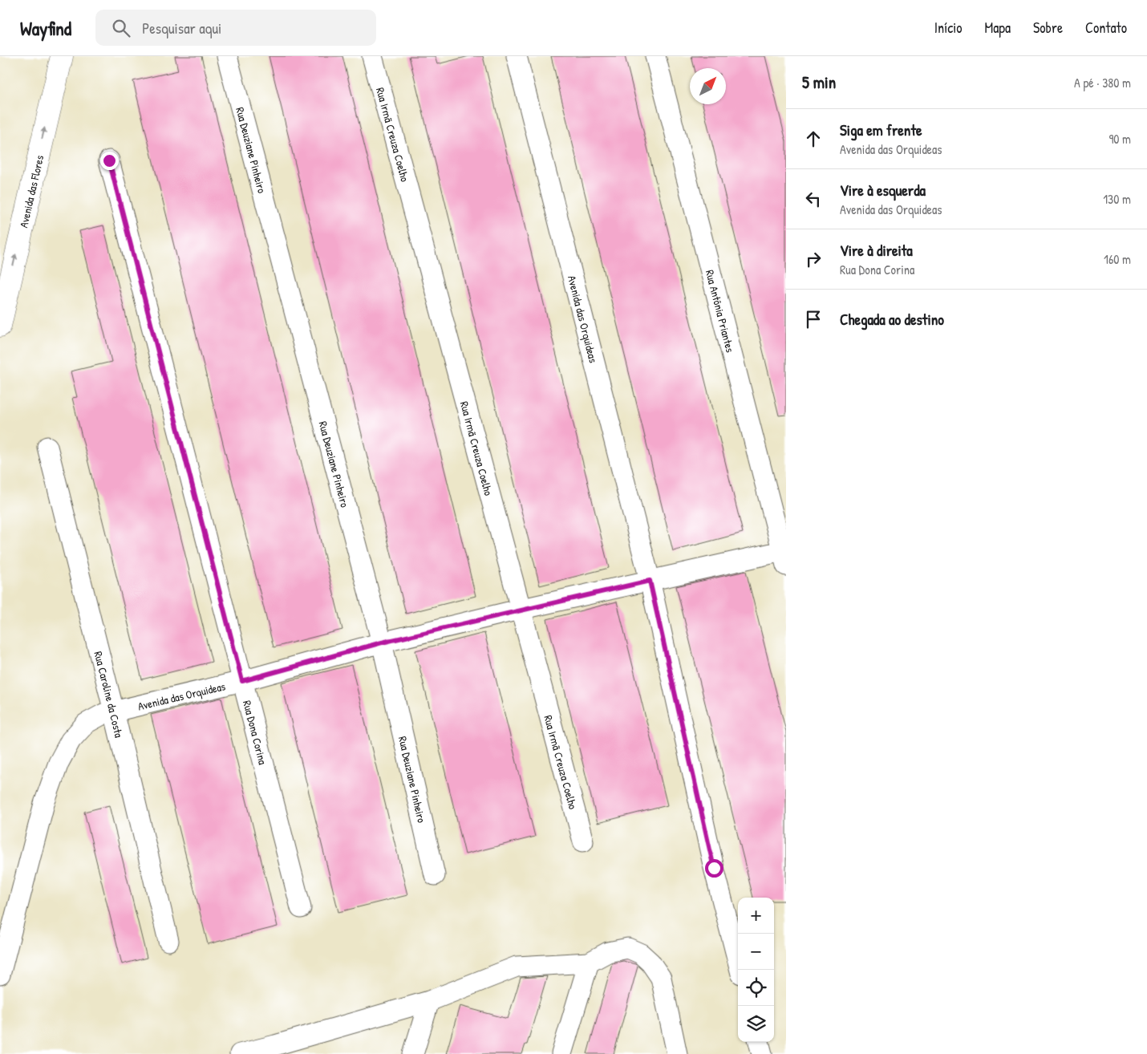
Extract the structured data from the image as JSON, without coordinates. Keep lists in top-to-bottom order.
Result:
{
  "streets": {
    "main road": ["Avenida das Flores"],
    "street": [
      "Rua Irmã Creuza Coelho",
      "Rua Deuziane Pinheiro",
      "Rua Antônia Priantes",
      "Avenida das Orquideas",
      "Rua Caroline da Costa",
      "Rua Dona Corina"
    ]
  },
  "crossings": [
    ["Rua Irmã Creuza Coelho", "Avenida das Orquideas"],
    ["Rua Deuziane Pinheiro", "Avenida das Orquideas"],
    ["Rua Antônia Priantes", "Avenida das Orquideas"],
    ["Avenida das Orquideas", "Rua Caroline da Costa"],
    ["Avenida das Orquideas", "Rua Dona Corina"]
  ],
  "one_way": ["Avenida das Flores"],
  "north": "top right",
  "page": {
    "header": "Wayfind",
    "search": "Pesquisar aqui",
    "nav": [
      "Início",
      "Mapa",
      "Sobre",
      "Contato"
    ],
    "heading": ["5 min", "A pé · 380 m"],
    "list": [
      ["Siga em frente", "Avenida das Orquideas", "90 m"],
      ["Vire à esquerda", "Avenida das Orquideas", "130 m"],
      ["Vire à direita", "Rua Dona Corina", "160 m"],
      "Chegada ao destino"
    ],
    "map_buttons": ["+", "−"]
  }
}
